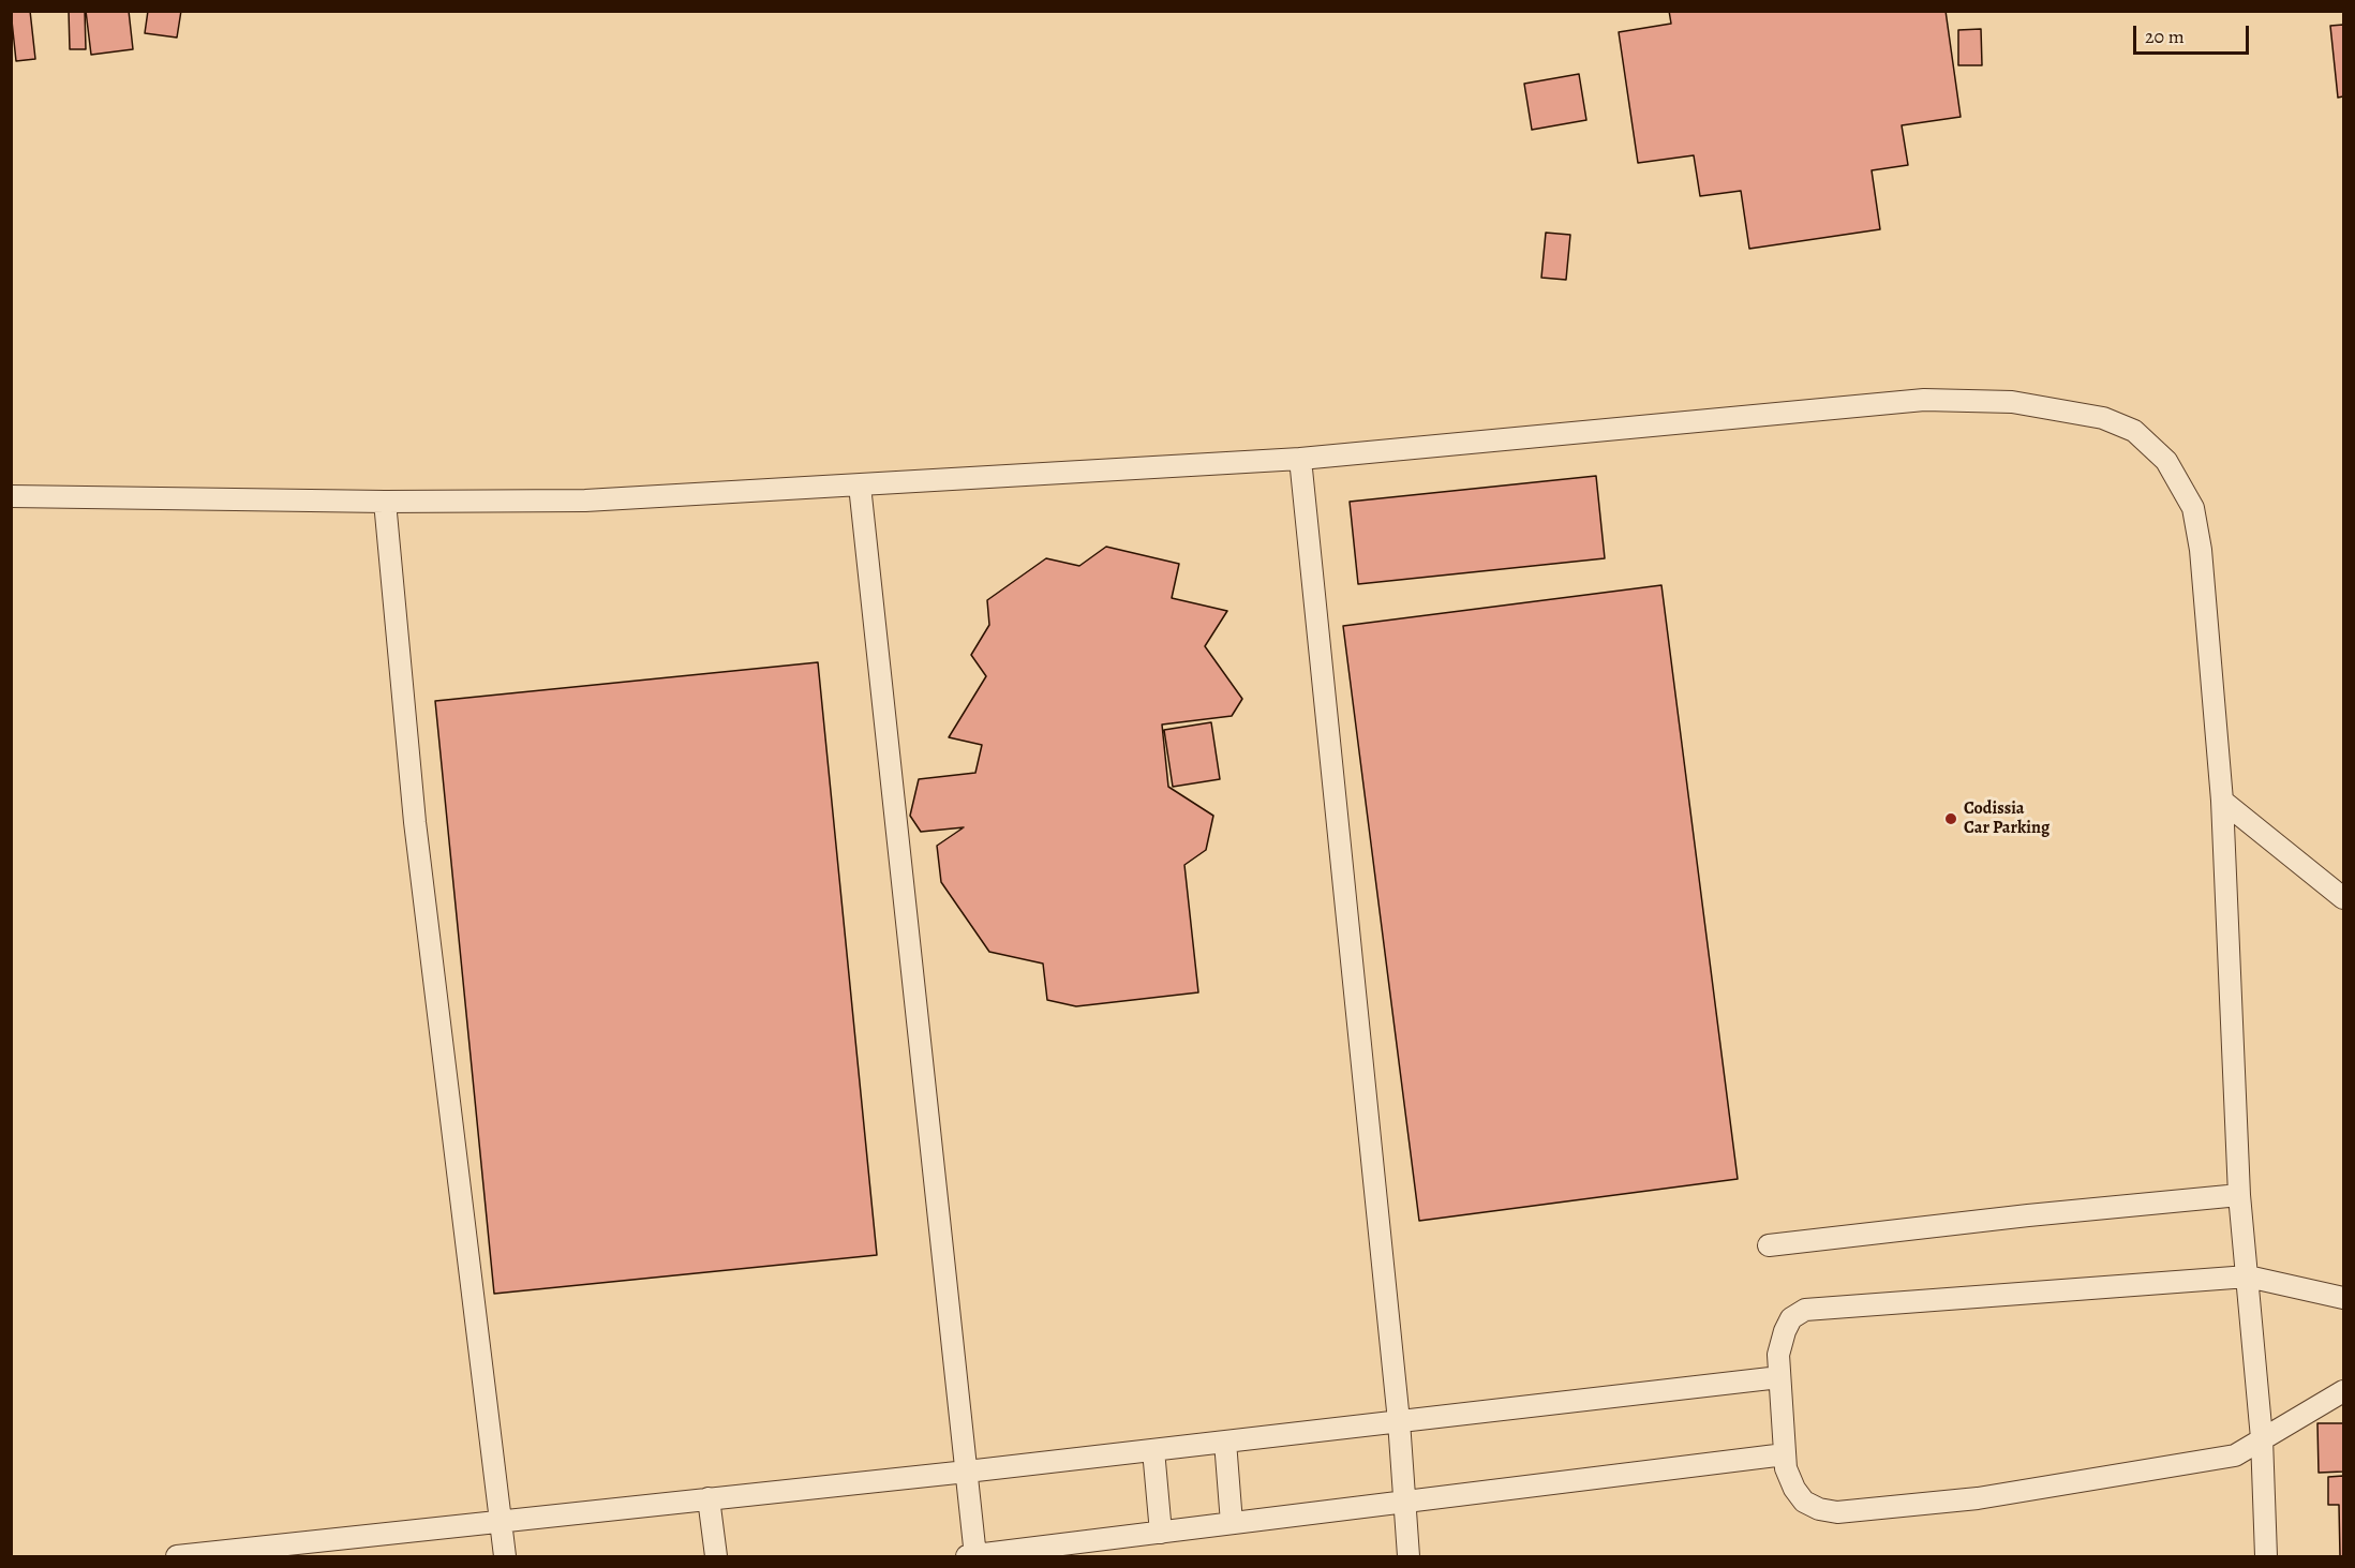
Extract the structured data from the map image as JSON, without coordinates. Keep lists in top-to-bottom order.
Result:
{
  "places": ["Codissia Car Parking"],
  "scale_bar": "20 m"
}
